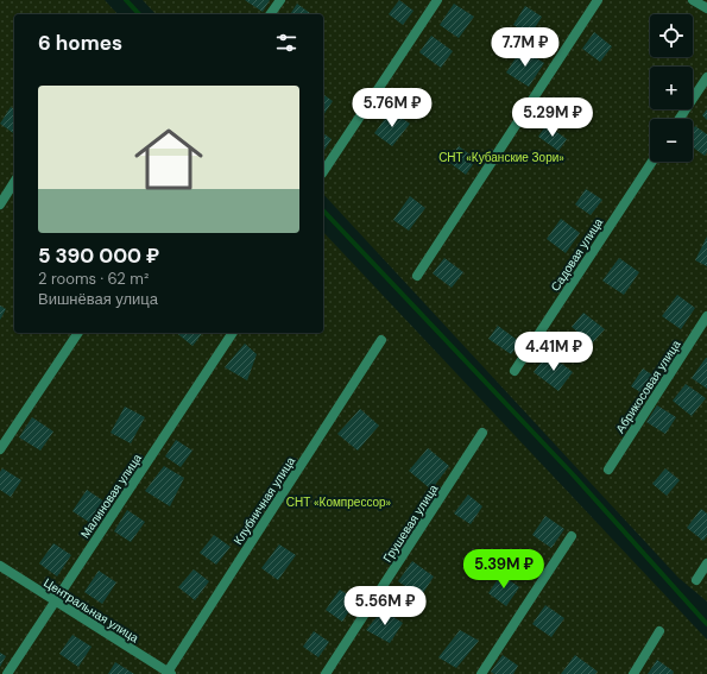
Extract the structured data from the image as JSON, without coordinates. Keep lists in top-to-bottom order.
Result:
{
  "streets": {
    "street": [
      "Садовая улица",
      "Абрикосовая улица",
      "Малиновая улица",
      "Клубничная улица",
      "Грушевая улица",
      "Центральная улица"
    ]
  },
  "crossings": [
    ["Малиновая улица", "Центральная улица"],
    ["Клубничная улица", "Центральная улица"]
  ],
  "parks": ["СНТ «Кубанские Зори»", "СНТ «Компрессор»"],
  "page": {
    "map_buttons": ["+", "−"],
    "heading": "6 homes",
    "price": [
      "7.7M ₽",
      "5.76M ₽",
      "5.29M ₽",
      "4.41M ₽",
      "5.39M ₽",
      "5.56M ₽"
    ],
    "list": [
      {
        "name": "5 390 000 ₽",
        "note": "2 rooms · 62 m² · Вишнёвая улица"
      }
    ]
  }
}
